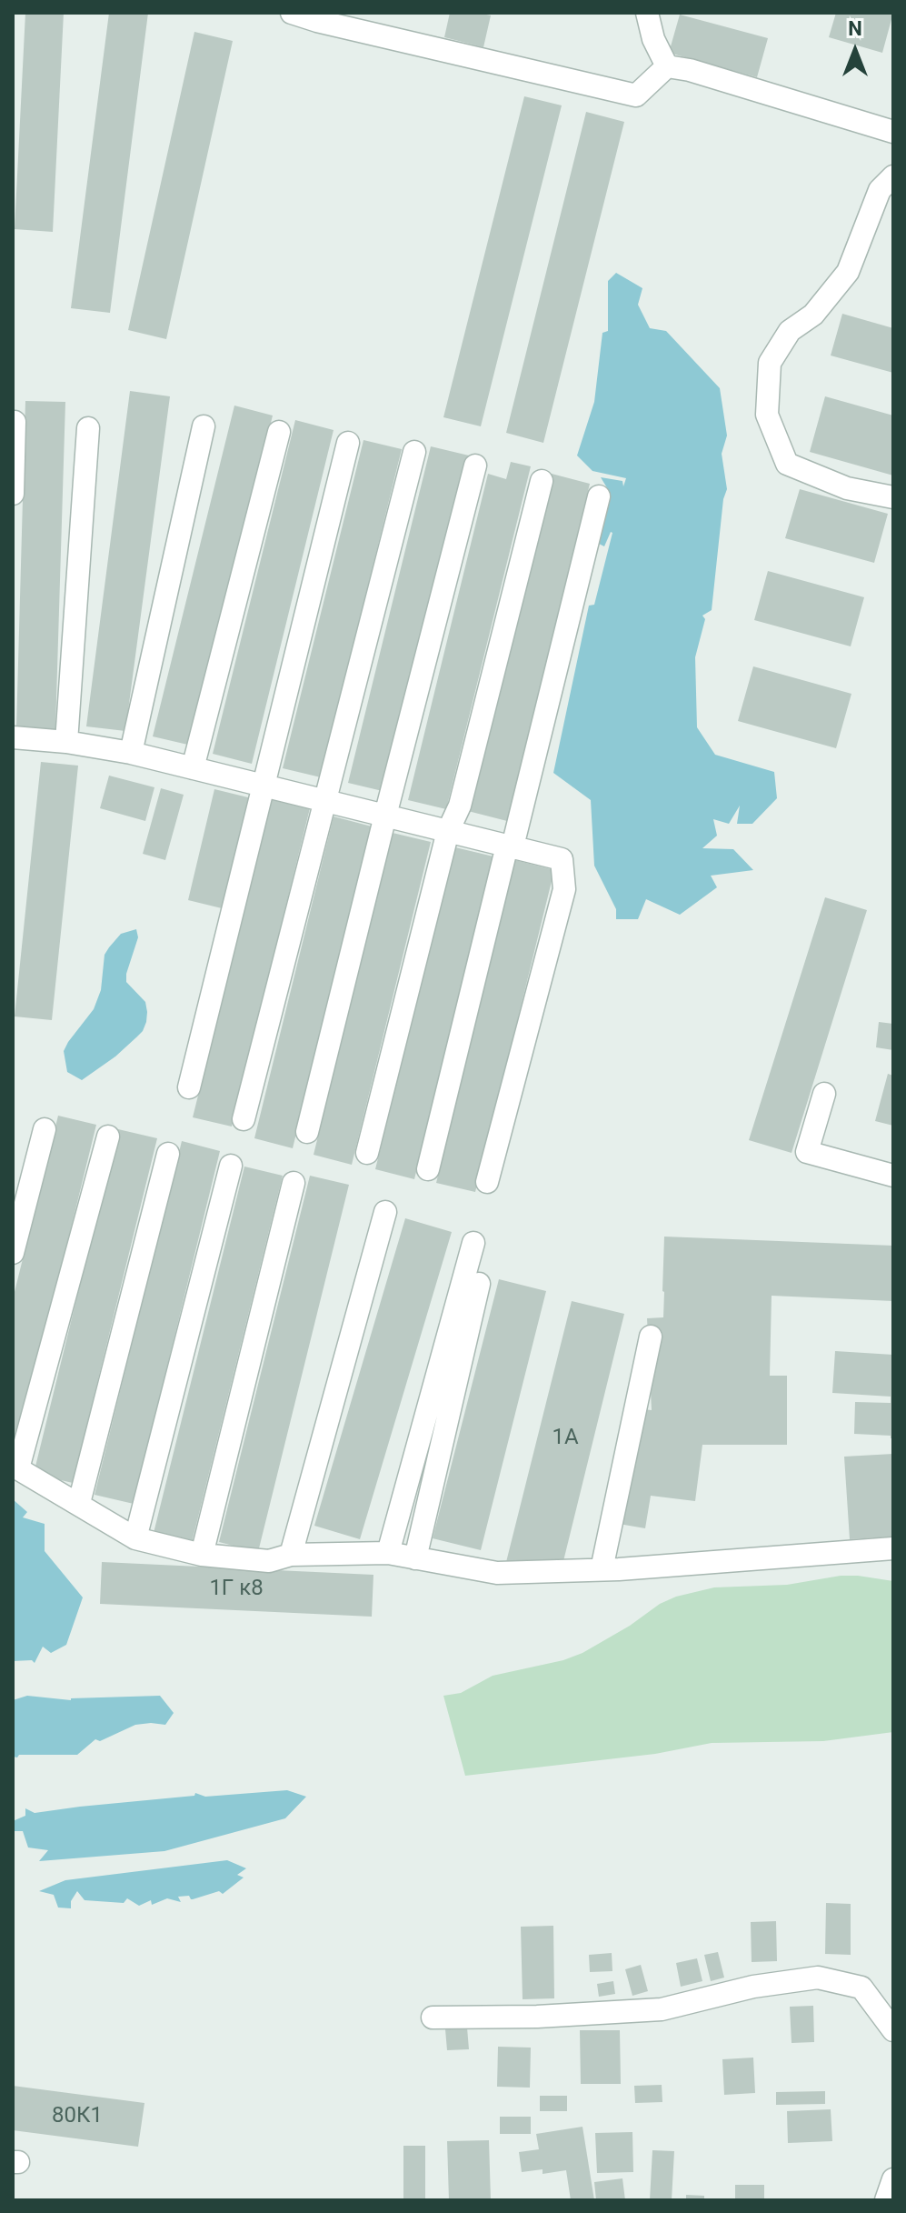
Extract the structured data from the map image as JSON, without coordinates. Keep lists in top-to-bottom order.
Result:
{
  "house_numbers": ["1А", "1Г к8", "80К1"],
  "north": "top"
}
